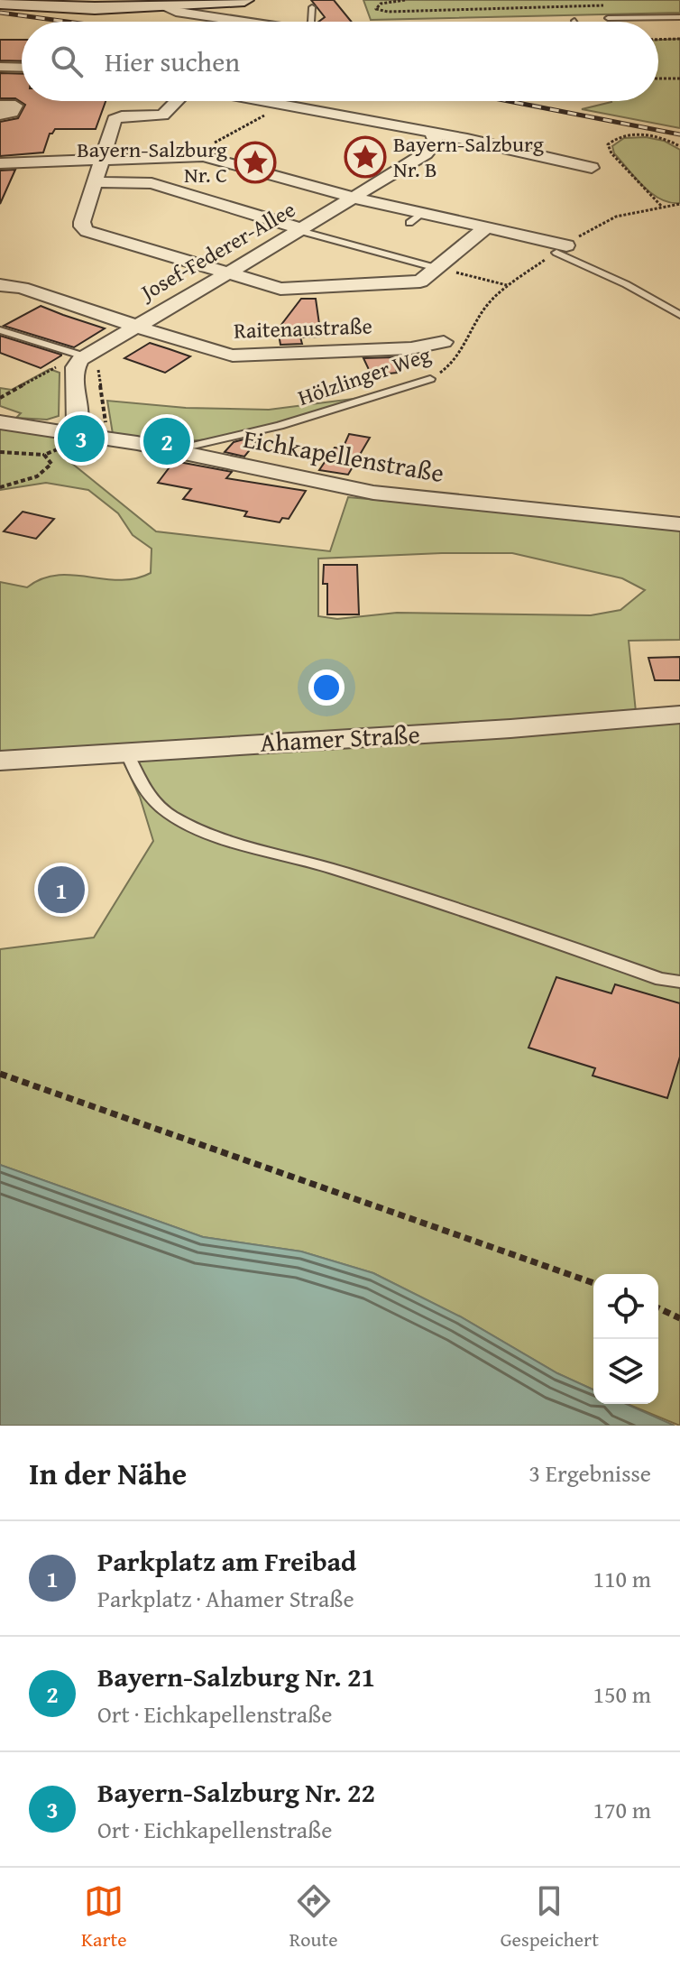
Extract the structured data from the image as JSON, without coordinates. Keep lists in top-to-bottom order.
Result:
{
  "streets": {
    "street": [
      "Josef-Federer-Allee",
      "Raitenaustraße",
      "Eichkapellenstraße",
      "Ahamer Straße"
    ],
    "lane": ["Hölzlinger Weg"]
  },
  "crossings": [
    ["Josef-Federer-Allee", "Raitenaustraße"],
    ["Hölzlinger Weg", "Eichkapellenstraße"]
  ],
  "places": {
    "place": ["Bayern-Salzburg Nr. B", "Bayern-Salzburg Nr. C"]
  },
  "page": {
    "search": "Hier suchen",
    "pins": ["3", "2", "1"],
    "heading": ["In der Nähe", "3 Ergebnisse"],
    "list": [
      {
        "mark": "1",
        "name": "Parkplatz am Freibad",
        "note": "Parkplatz · Ahamer Straße",
        "value": "110 m"
      },
      {
        "mark": "2",
        "name": "Bayern-Salzburg Nr. 21",
        "note": "Ort · Eichkapellenstraße",
        "value": "150 m"
      },
      {
        "mark": "3",
        "name": "Bayern-Salzburg Nr. 22",
        "note": "Ort · Eichkapellenstraße",
        "value": "170 m"
      }
    ],
    "nav": ["Karte", "Route", "Gespeichert"]
  }
}
